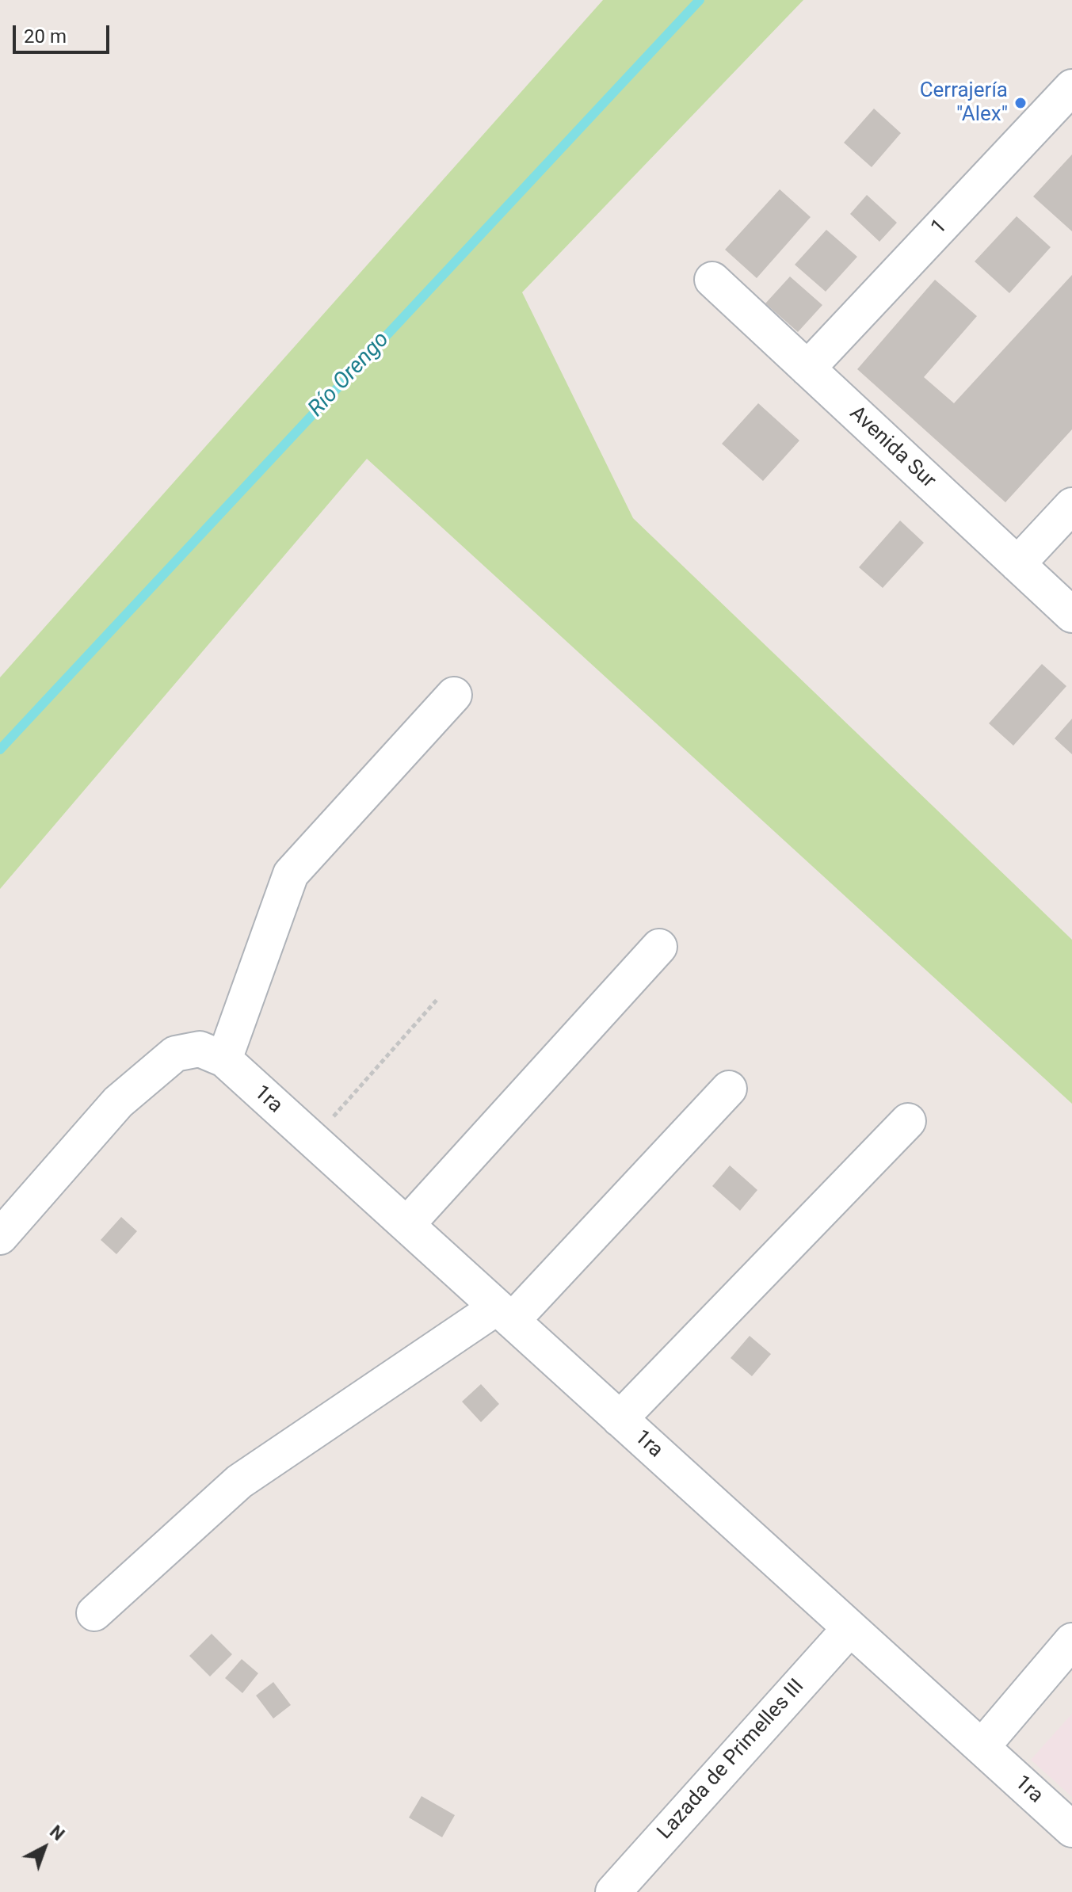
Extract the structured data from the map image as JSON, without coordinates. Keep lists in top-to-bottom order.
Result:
{
  "streets": {
    "street": [
      "1",
      "Avenida Sur",
      "1ra",
      "Lazada de Primelles III"
    ]
  },
  "crossings": [
    ["1", "Avenida Sur"],
    ["1ra", "Lazada de Primelles III"]
  ],
  "water": ["Río Orengo"],
  "places": ["Cerrajería \"Alex\""],
  "scale_bar": "20 m",
  "north": "top right"
}
